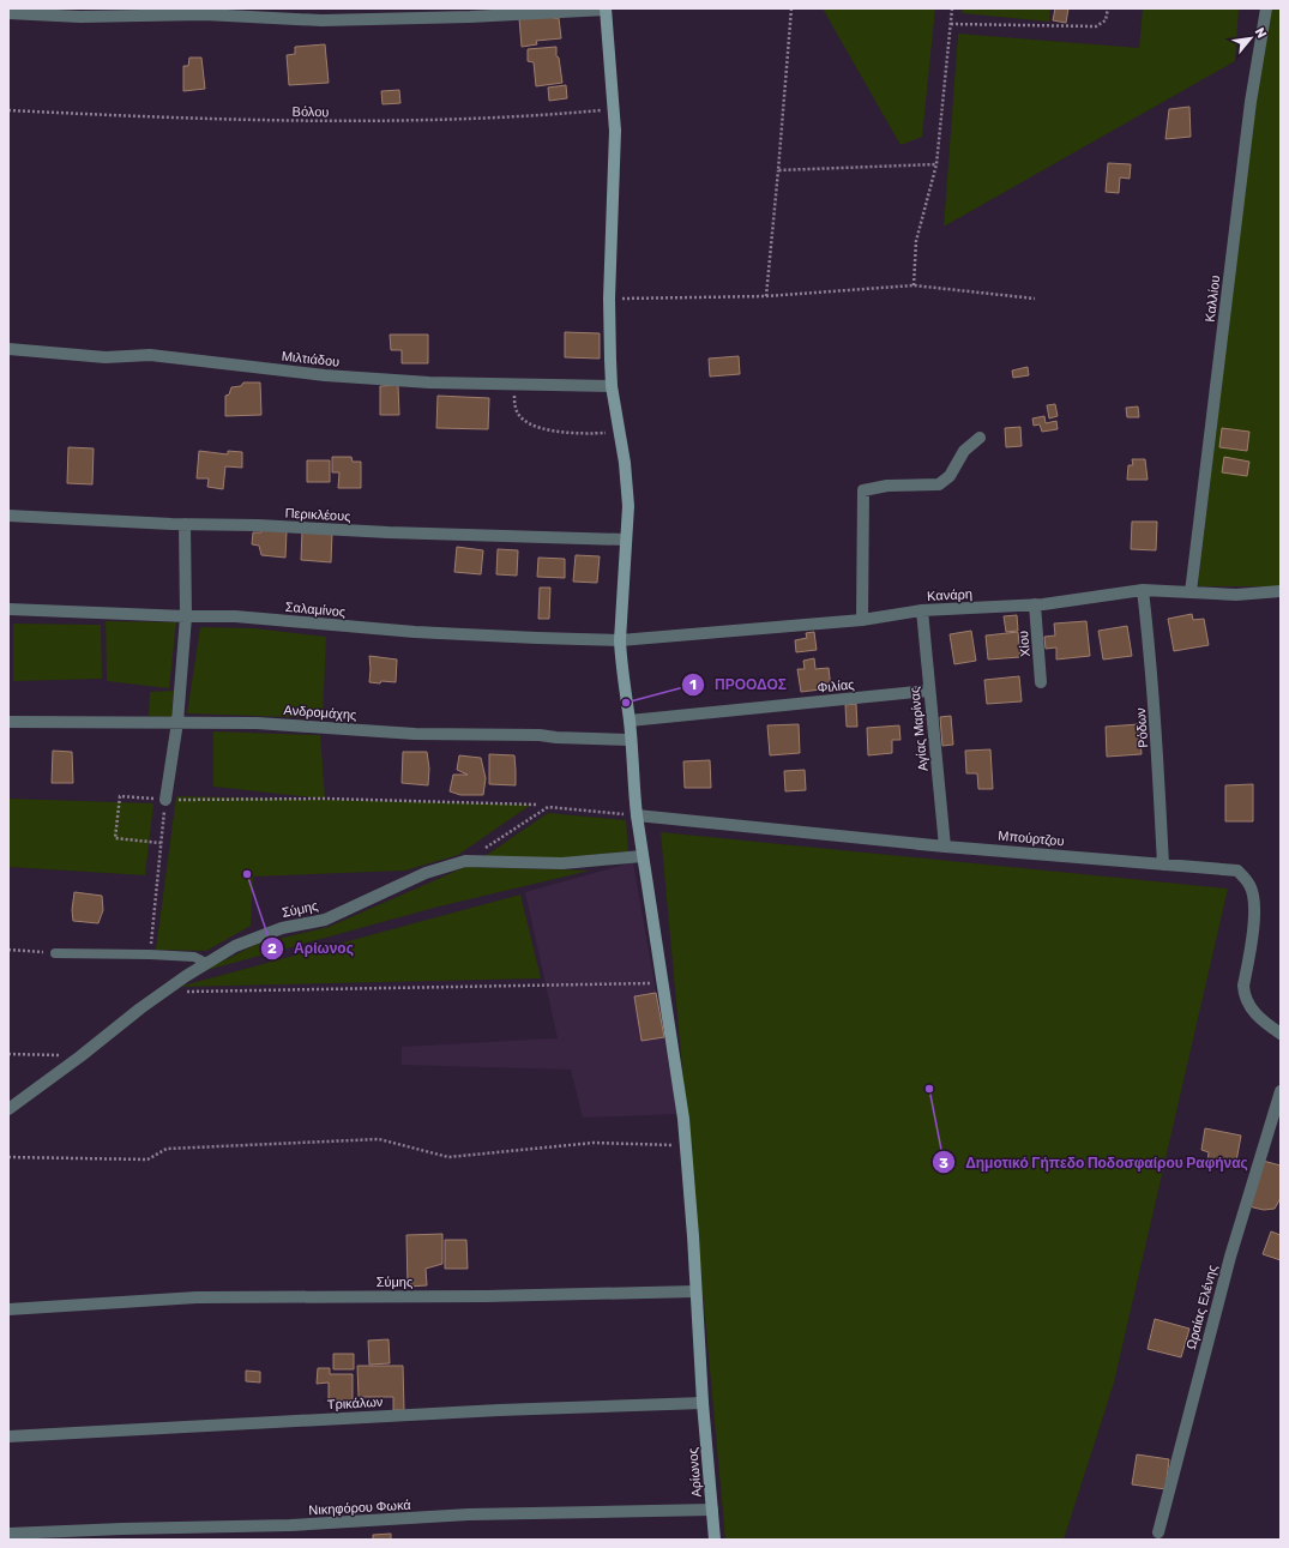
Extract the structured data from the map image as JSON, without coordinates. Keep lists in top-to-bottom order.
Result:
{
  "streets": {
    "street": [
      "Καλλίου",
      "Μιλτιάδου",
      "Περικλέους",
      "Κανάρη",
      "Σαλαμίνος",
      "Χίου",
      "Φιλίας",
      "Ανδρομάχης",
      "Ρόδων",
      "Αγίας Μαρίνας",
      "Μπούρτζου",
      "Σύμης",
      "Ωραίας Ελένης",
      "Τρικάλων",
      "Αρίωνος",
      "Νικηφόρου Φωκά"
    ],
    "path": ["Βόλου"]
  },
  "crossings": [
    ["Βόλου", "Αρίωνος"],
    ["Καλλίου", "Κανάρη"],
    ["Μιλτιάδου", "Αρίωνος"],
    ["Περικλέους", "Αρίωνος"],
    ["Κανάρη", "Σαλαμίνος"],
    ["Κανάρη", "Χίου"],
    ["Κανάρη", "Ρόδων"],
    ["Κανάρη", "Αγίας Μαρίνας"],
    ["Κανάρη", "Αρίωνος"],
    ["Σαλαμίνος", "Αρίωνος"],
    ["Φιλίας", "Αγίας Μαρίνας"],
    ["Φιλίας", "Αρίωνος"],
    ["Ανδρομάχης", "Αρίωνος"],
    ["Ρόδων", "Μπούρτζου"],
    ["Αγίας Μαρίνας", "Μπούρτζου"],
    ["Μπούρτζου", "Αρίωνος"],
    ["Σύμης", "Αρίωνος"],
    ["Τρικάλων", "Αρίωνος"],
    ["Αρίωνος", "Νικηφόρου Φωκά"]
  ],
  "places": ["ΠΡΟΟΔΟΣ", "Αρίωνος", "Δημοτικό Γήπεδο Ποδοσφαίρου Ραφήνας"],
  "north": "top right"
}
